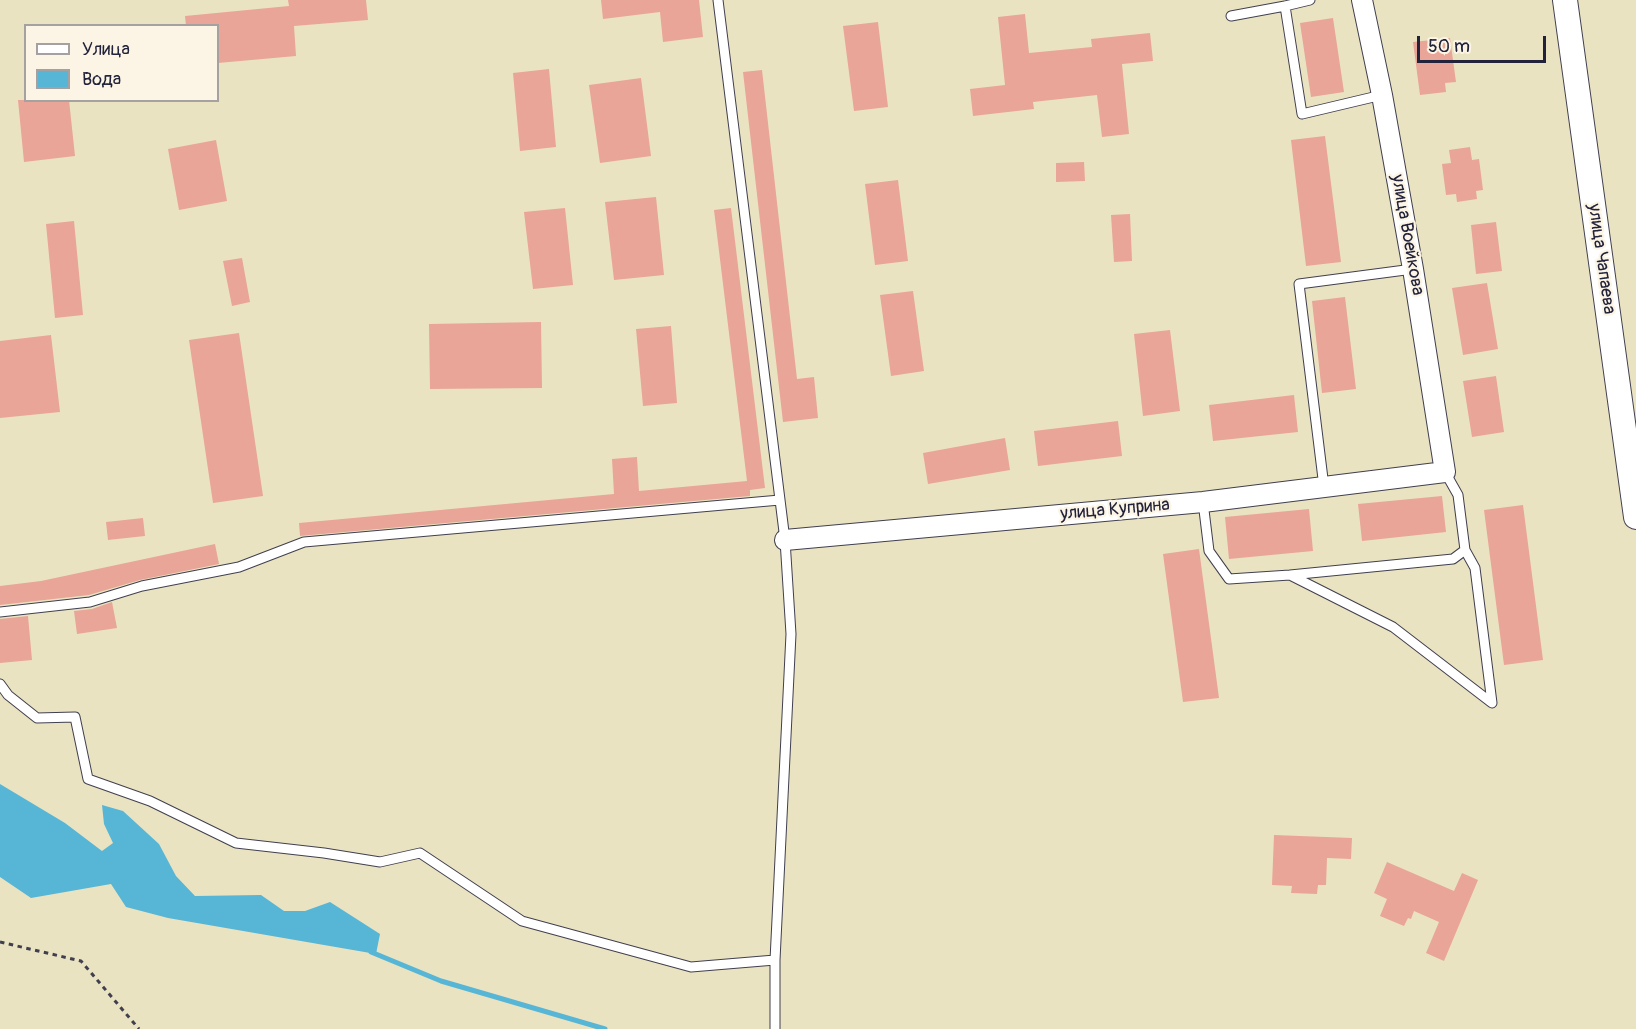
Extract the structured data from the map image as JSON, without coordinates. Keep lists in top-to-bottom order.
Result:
{
  "streets": {
    "street": ["улица Воейкова", "улица Чапаева", "улица Куприна"]
  },
  "crossings": [
    ["улица Воейкова", "улица Куприна"]
  ],
  "legend": ["Улица", "Вода"],
  "scale_bar": "50 m"
}
